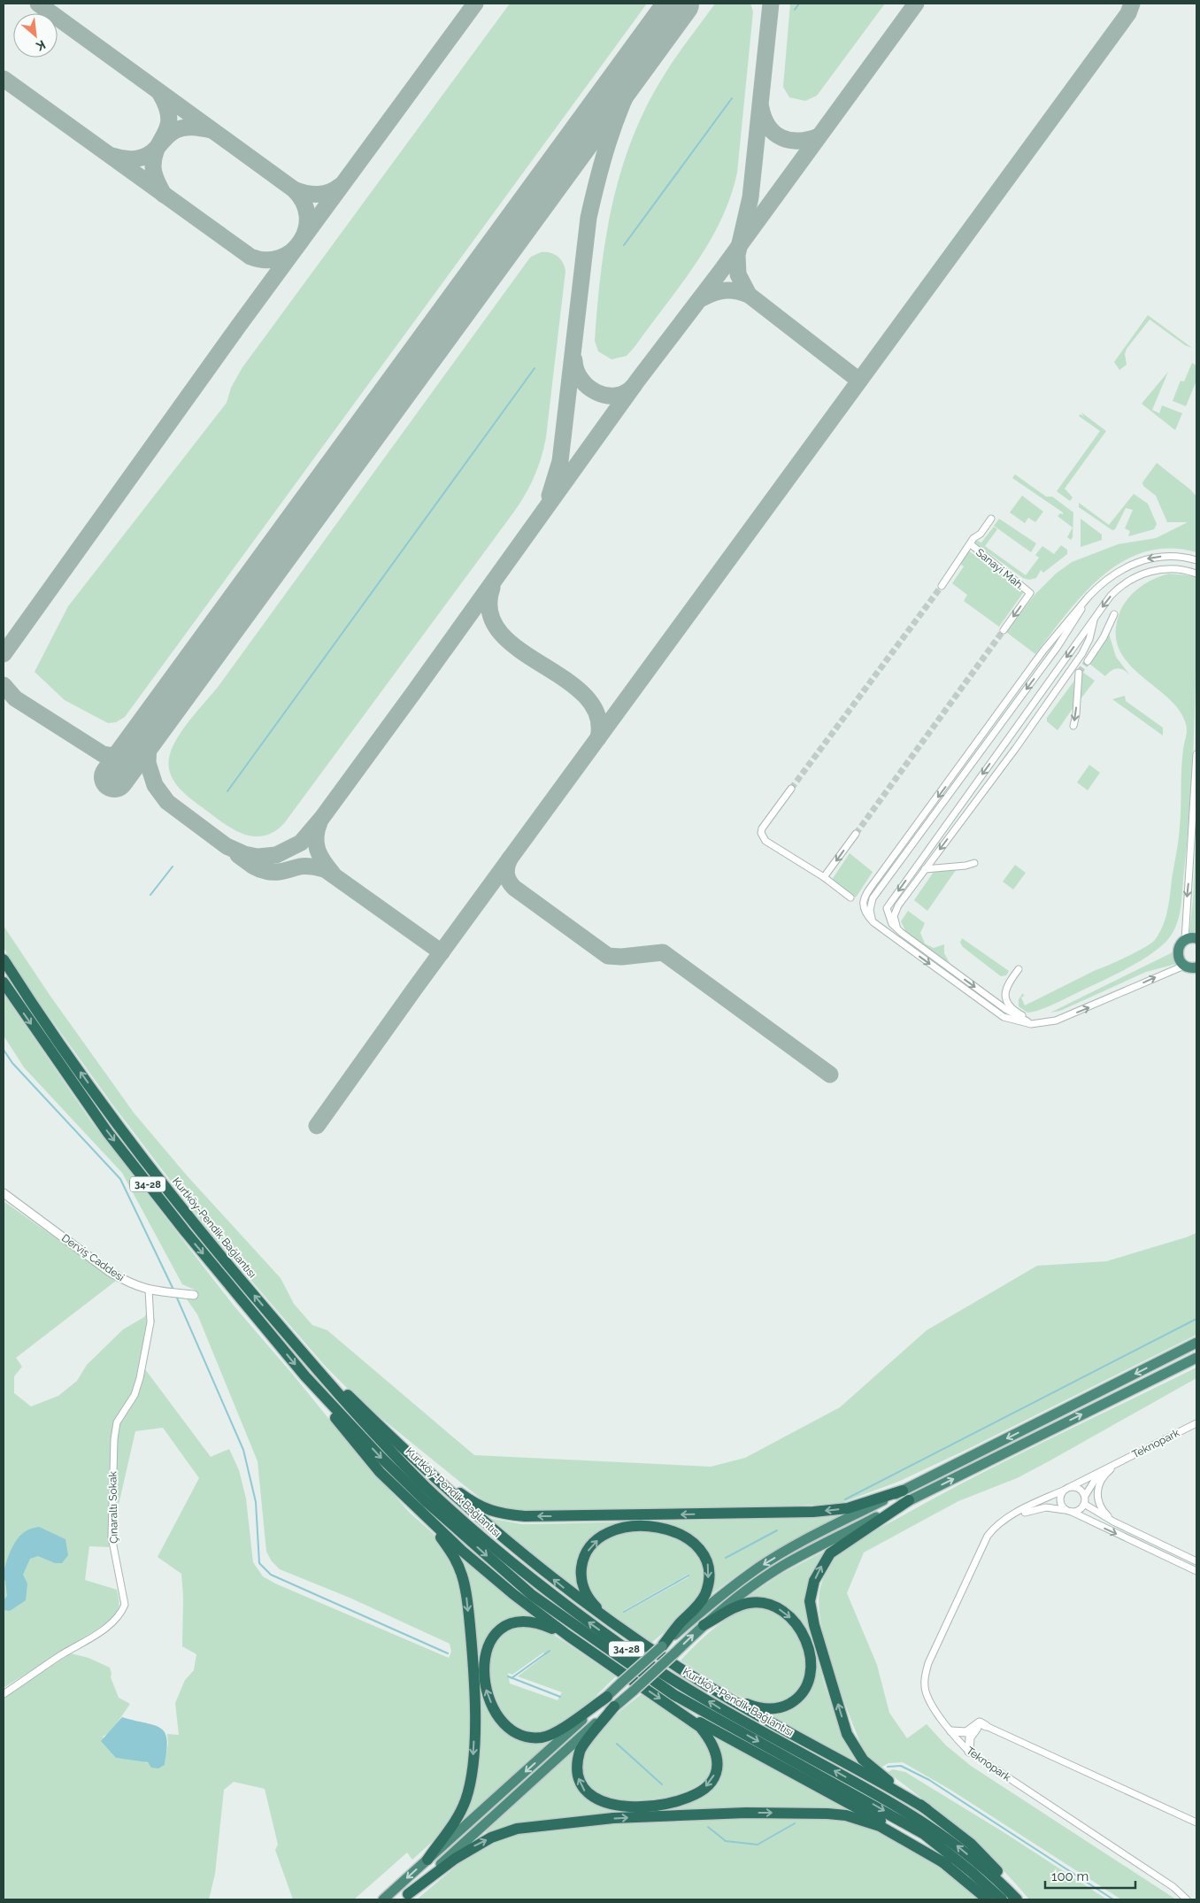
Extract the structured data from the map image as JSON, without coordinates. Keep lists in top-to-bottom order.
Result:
{
  "streets": {
    "highway": ["34-28", "Kurtköy-Pendik Bağlantısı"],
    "street": [
      "Sanayi Mah.",
      "Derviş Caddesi",
      "Teknopark",
      "Çınaraltı Sokak"
    ]
  },
  "crossings": [
    ["Derviş Caddesi", "Çınaraltı Sokak"]
  ],
  "scale_bar": "100 m",
  "north": "bottom right"
}
